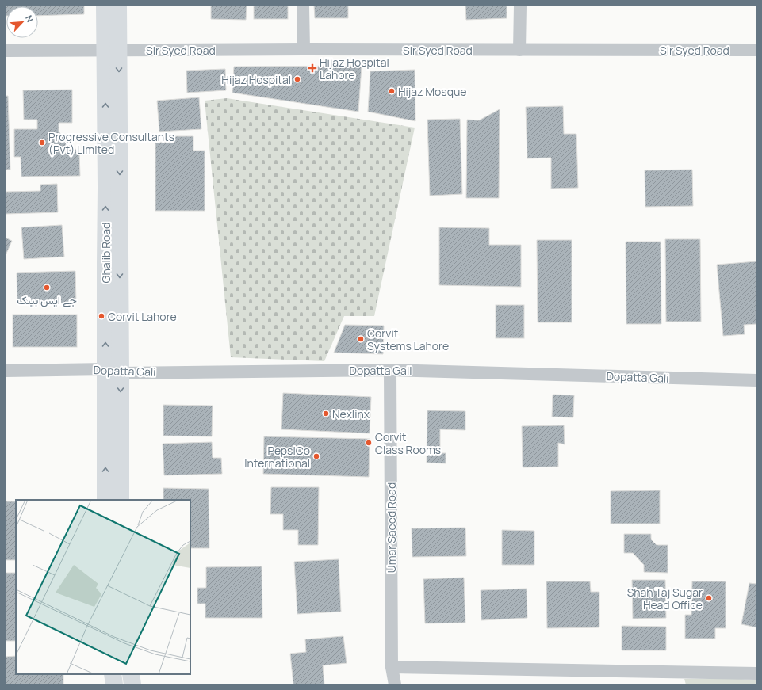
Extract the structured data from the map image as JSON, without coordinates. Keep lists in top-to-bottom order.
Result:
{
  "streets": {
    "street": [
      "Sir Syed Road",
      "Ghalib Road",
      "Dopatta Gali",
      "Umar Saeed Road"
    ]
  },
  "crossings": [
    ["Sir Syed Road", "Ghalib Road"],
    ["Ghalib Road", "Dopatta Gali"],
    ["Dopatta Gali", "Umar Saeed Road"]
  ],
  "places": {
    "health": ["Hijaz Hospital Lahore"],
    "other": [
      "Hijaz Hospital",
      "Hijaz Mosque",
      "Progressive Consultants (Pvt) Limited",
      "جے ایس بینک",
      "Corvit Lahore",
      "Corvit Systems Lahore",
      "Nexlinx",
      "Corvit Class Rooms",
      "PepsiCo International",
      "Shah Taj Sugar Head Office"
    ]
  },
  "north": "top right"
}
